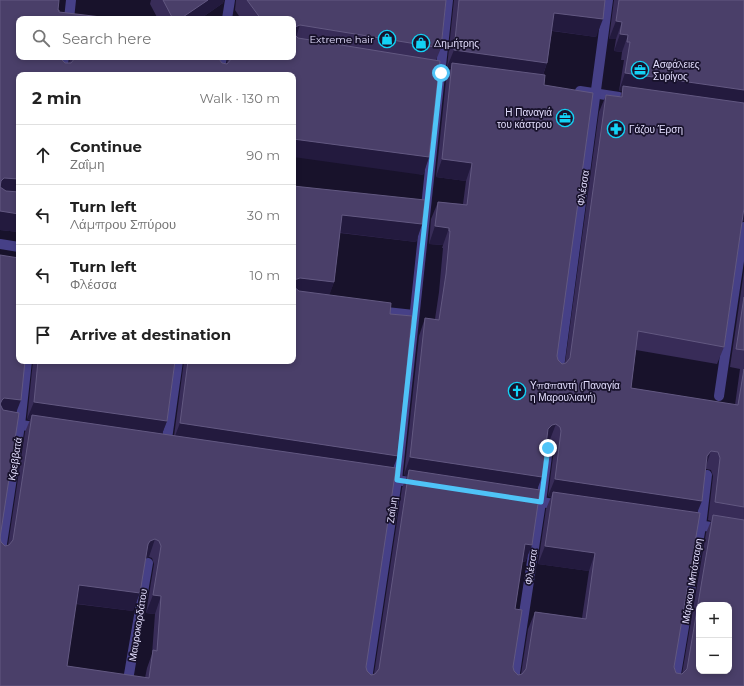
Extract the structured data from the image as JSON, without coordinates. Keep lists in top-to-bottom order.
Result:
{
  "streets": {
    "street": [
      "Φλέσσα",
      "Κρεββατά",
      "Ζαΐμη",
      "Μάρκου Μπότσαρη",
      "Μαυροκορδάτου"
    ]
  },
  "places": {
    "shop": ["Extreme hair", "Δημήτρης"],
    "office": ["Ασφάλειες Συρίγος", "Η Παναγιά του κάστρου"],
    "pharmacy": ["Γάζου Έρση"],
    "church": ["Υπαπαντή (Παναγία η Μαρουλιανή)"]
  },
  "page": {
    "search": "Search here",
    "heading": ["2 min", "Walk · 130 m"],
    "list": [
      ["Continue", "Ζαΐμη", "90 m"],
      ["Turn left", "Λάμπρου Σπύρου", "30 m"],
      ["Turn left", "Φλέσσα", "10 m"],
      "Arrive at destination"
    ],
    "map_buttons": ["+", "−"]
  }
}
